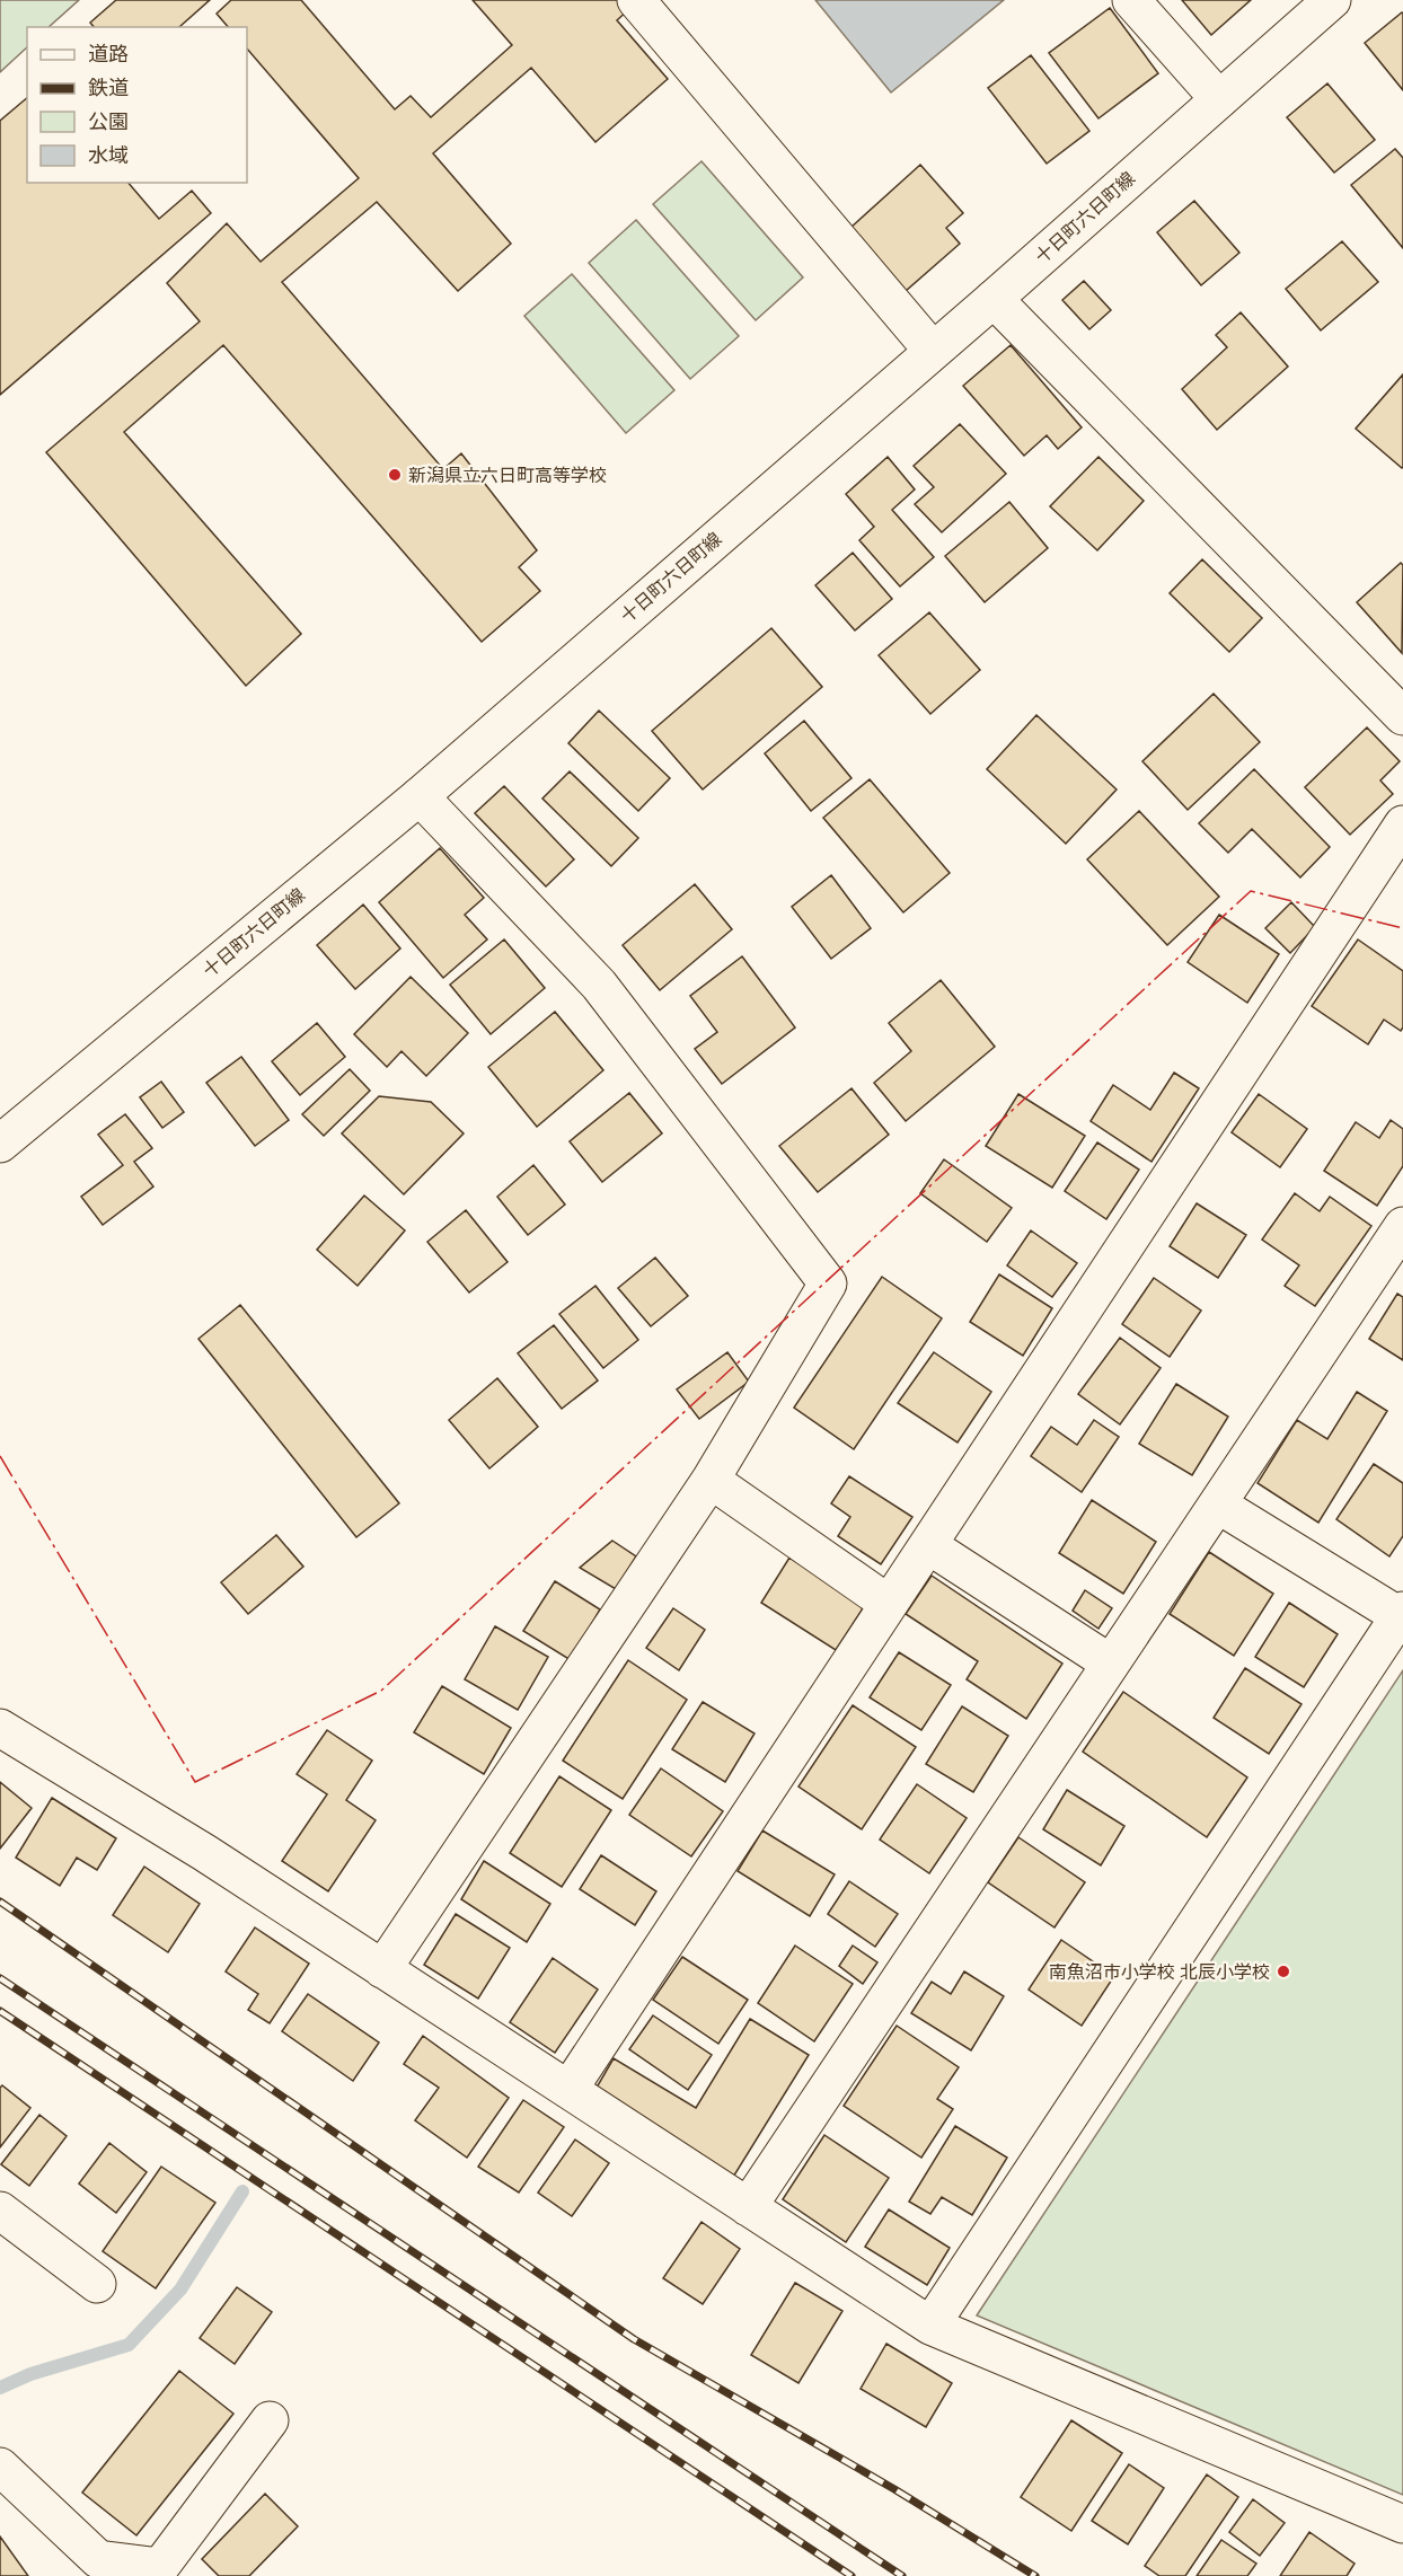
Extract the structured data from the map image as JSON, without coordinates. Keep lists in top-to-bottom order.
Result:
{
  "streets": {
    "street": ["十日町六日町線"]
  },
  "places": ["新潟県立六日町高等学校", "南魚沼市小学校 北辰小学校"],
  "legend": [
    "道路",
    "鉄道",
    "公園",
    "水域"
  ]
}
